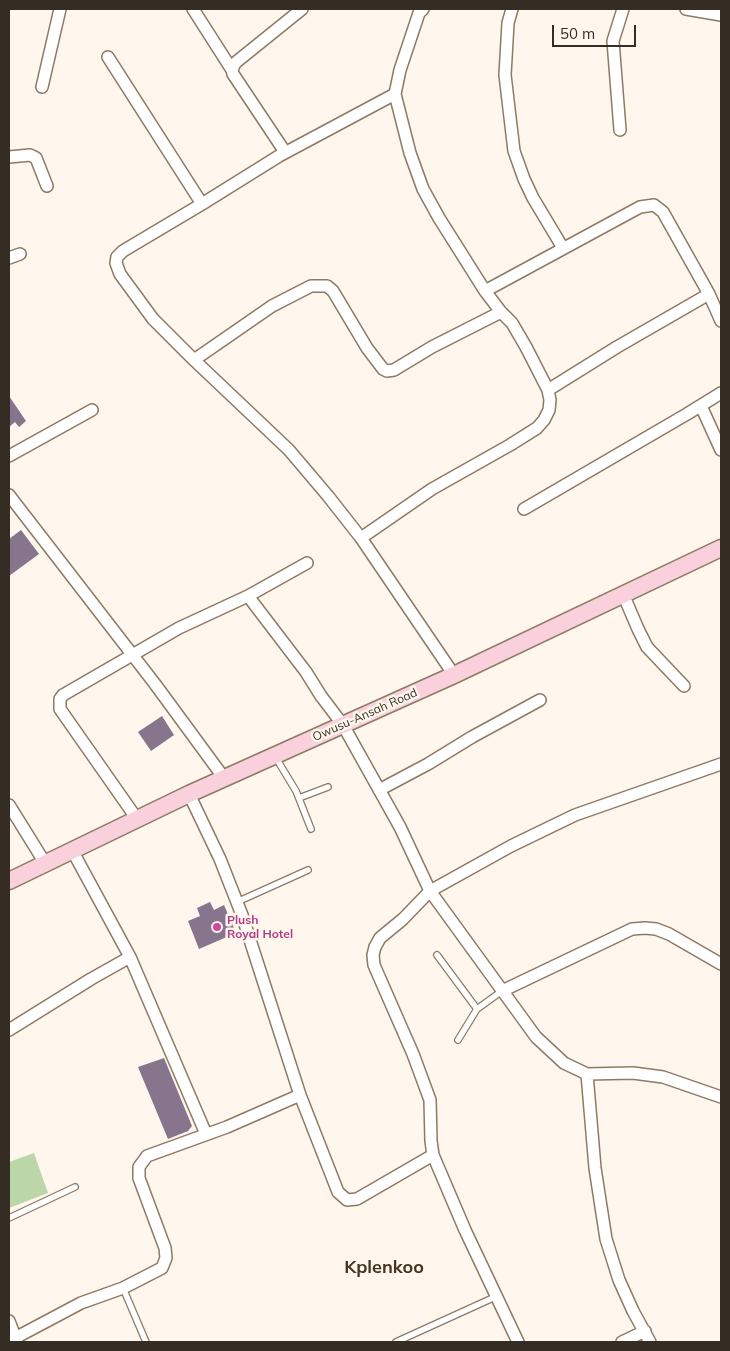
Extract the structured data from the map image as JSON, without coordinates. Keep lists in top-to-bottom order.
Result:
{
  "streets": {
    "street": ["Owusu-Ansah Road"]
  },
  "districts": ["Kplenkoo"],
  "places": ["Plush Royal Hotel"],
  "scale_bar": "50 m"
}
